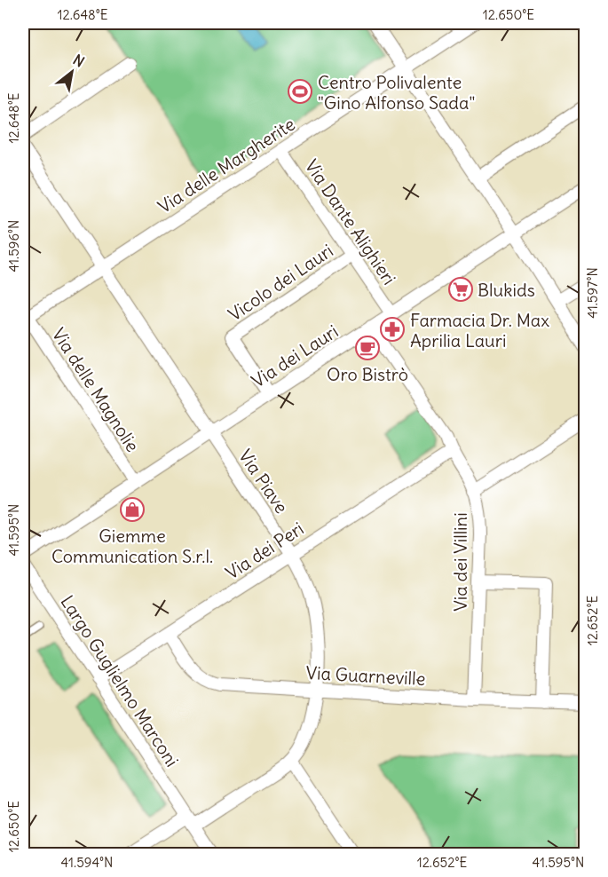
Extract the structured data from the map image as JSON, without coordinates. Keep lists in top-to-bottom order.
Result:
{
  "streets": {
    "street": [
      "Via delle Margherite",
      "Via Dante Alighieri",
      "Vicolo dei Lauri",
      "Via dei Lauri",
      "Via delle Magnolie",
      "Via Piave",
      "Via dei Peri",
      "Via dei Villini",
      "Via Guarneville",
      "Largo Guglielmo Marconi"
    ]
  },
  "crossings": [
    ["Via delle Margherite", "Via Dante Alighieri"],
    ["Via delle Margherite", "Via delle Magnolie"],
    ["Via delle Margherite", "Via Piave"],
    ["Via Dante Alighieri", "Vicolo dei Lauri"],
    ["Via Dante Alighieri", "Via dei Lauri"],
    ["Vicolo dei Lauri", "Via dei Lauri"],
    ["Via dei Lauri", "Via delle Magnolie"],
    ["Via dei Lauri", "Via Piave"],
    ["Via dei Lauri", "Via dei Villini"],
    ["Via Piave", "Via dei Peri"],
    ["Via Piave", "Via Guarneville"],
    ["Via Piave", "Largo Guglielmo Marconi"],
    ["Via dei Peri", "Via dei Villini"],
    ["Via dei Peri", "Via Guarneville"],
    ["Via dei Peri", "Largo Guglielmo Marconi"],
    ["Via dei Villini", "Via Guarneville"]
  ],
  "places": {
    "sports": ["Centro Polivalente \"Gino Alfonso Sada\""],
    "supermarket": ["Blukids"],
    "pharmacy": ["Farmacia Dr. Max Aprilia Lauri"],
    "cafe": ["Oro Bistrò"],
    "shop": ["Giemme Communication S.r.l."]
  },
  "north": "top right",
  "coordinates": [
    "12.648°E",
    "12.650°E",
    "41.596°N",
    "41.597°N",
    "41.595°N",
    "12.652°E",
    "41.594°N"
  ]
}
